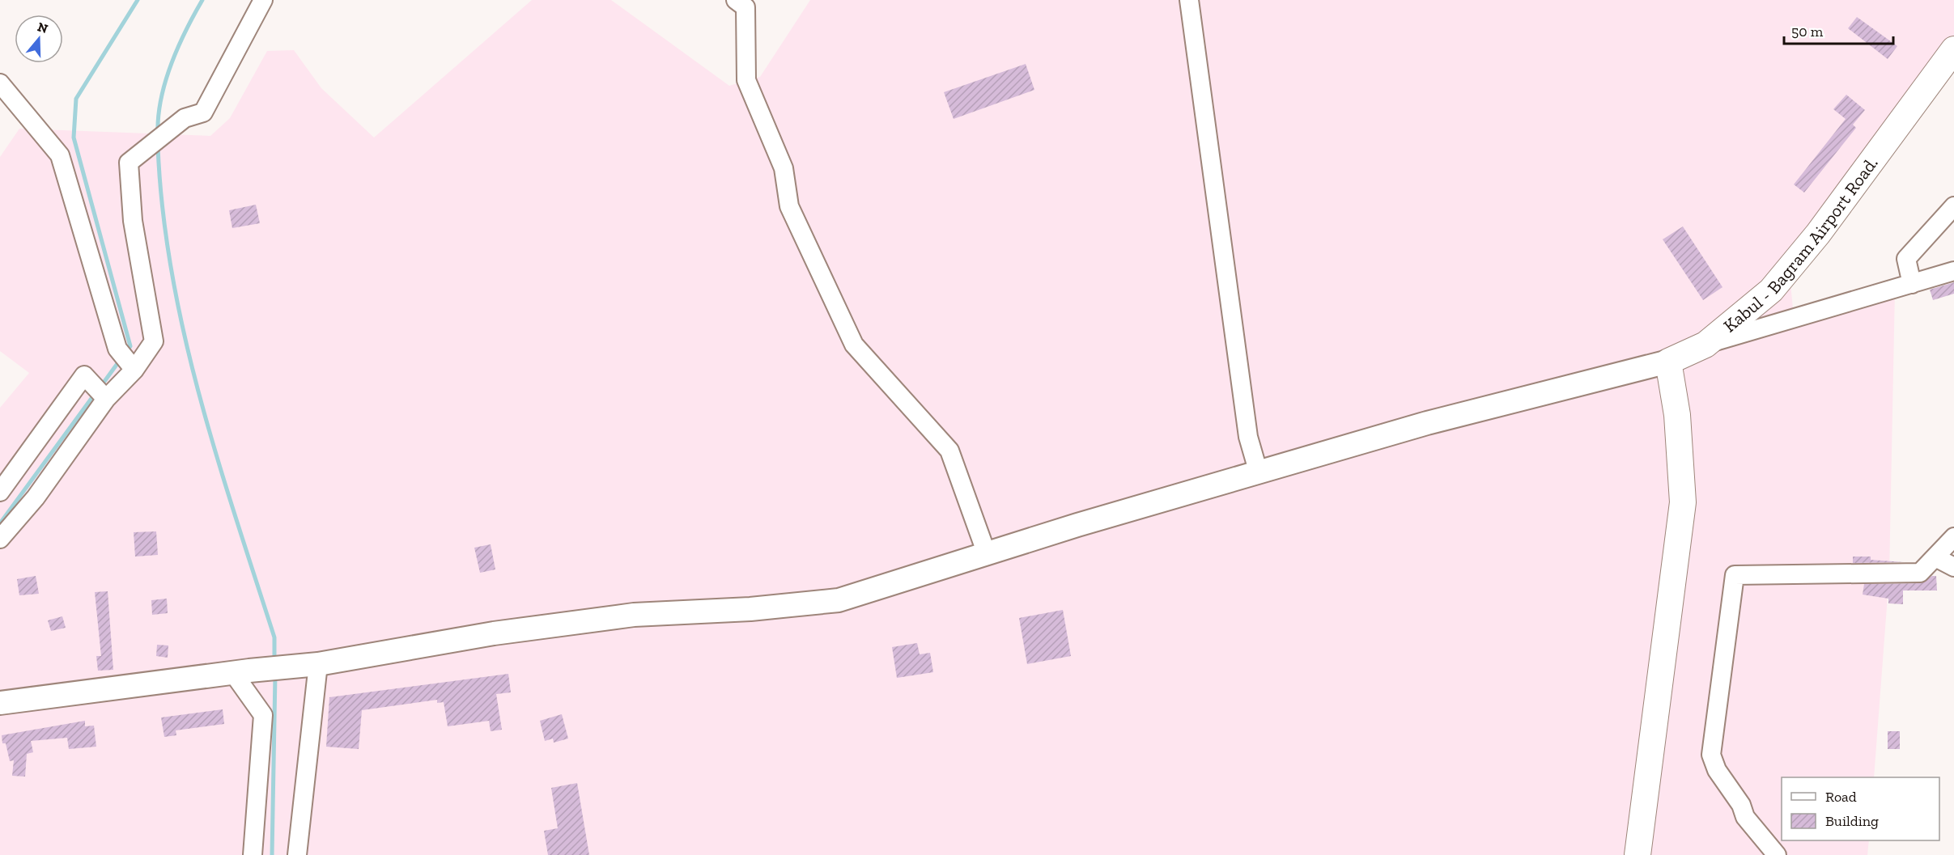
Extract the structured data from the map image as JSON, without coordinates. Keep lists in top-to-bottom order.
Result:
{
  "streets": {
    "highway": ["Kabul - Bagram Airport Road."]
  },
  "legend": ["Road", "Building"],
  "scale_bar": "50 m",
  "north": "top"
}
